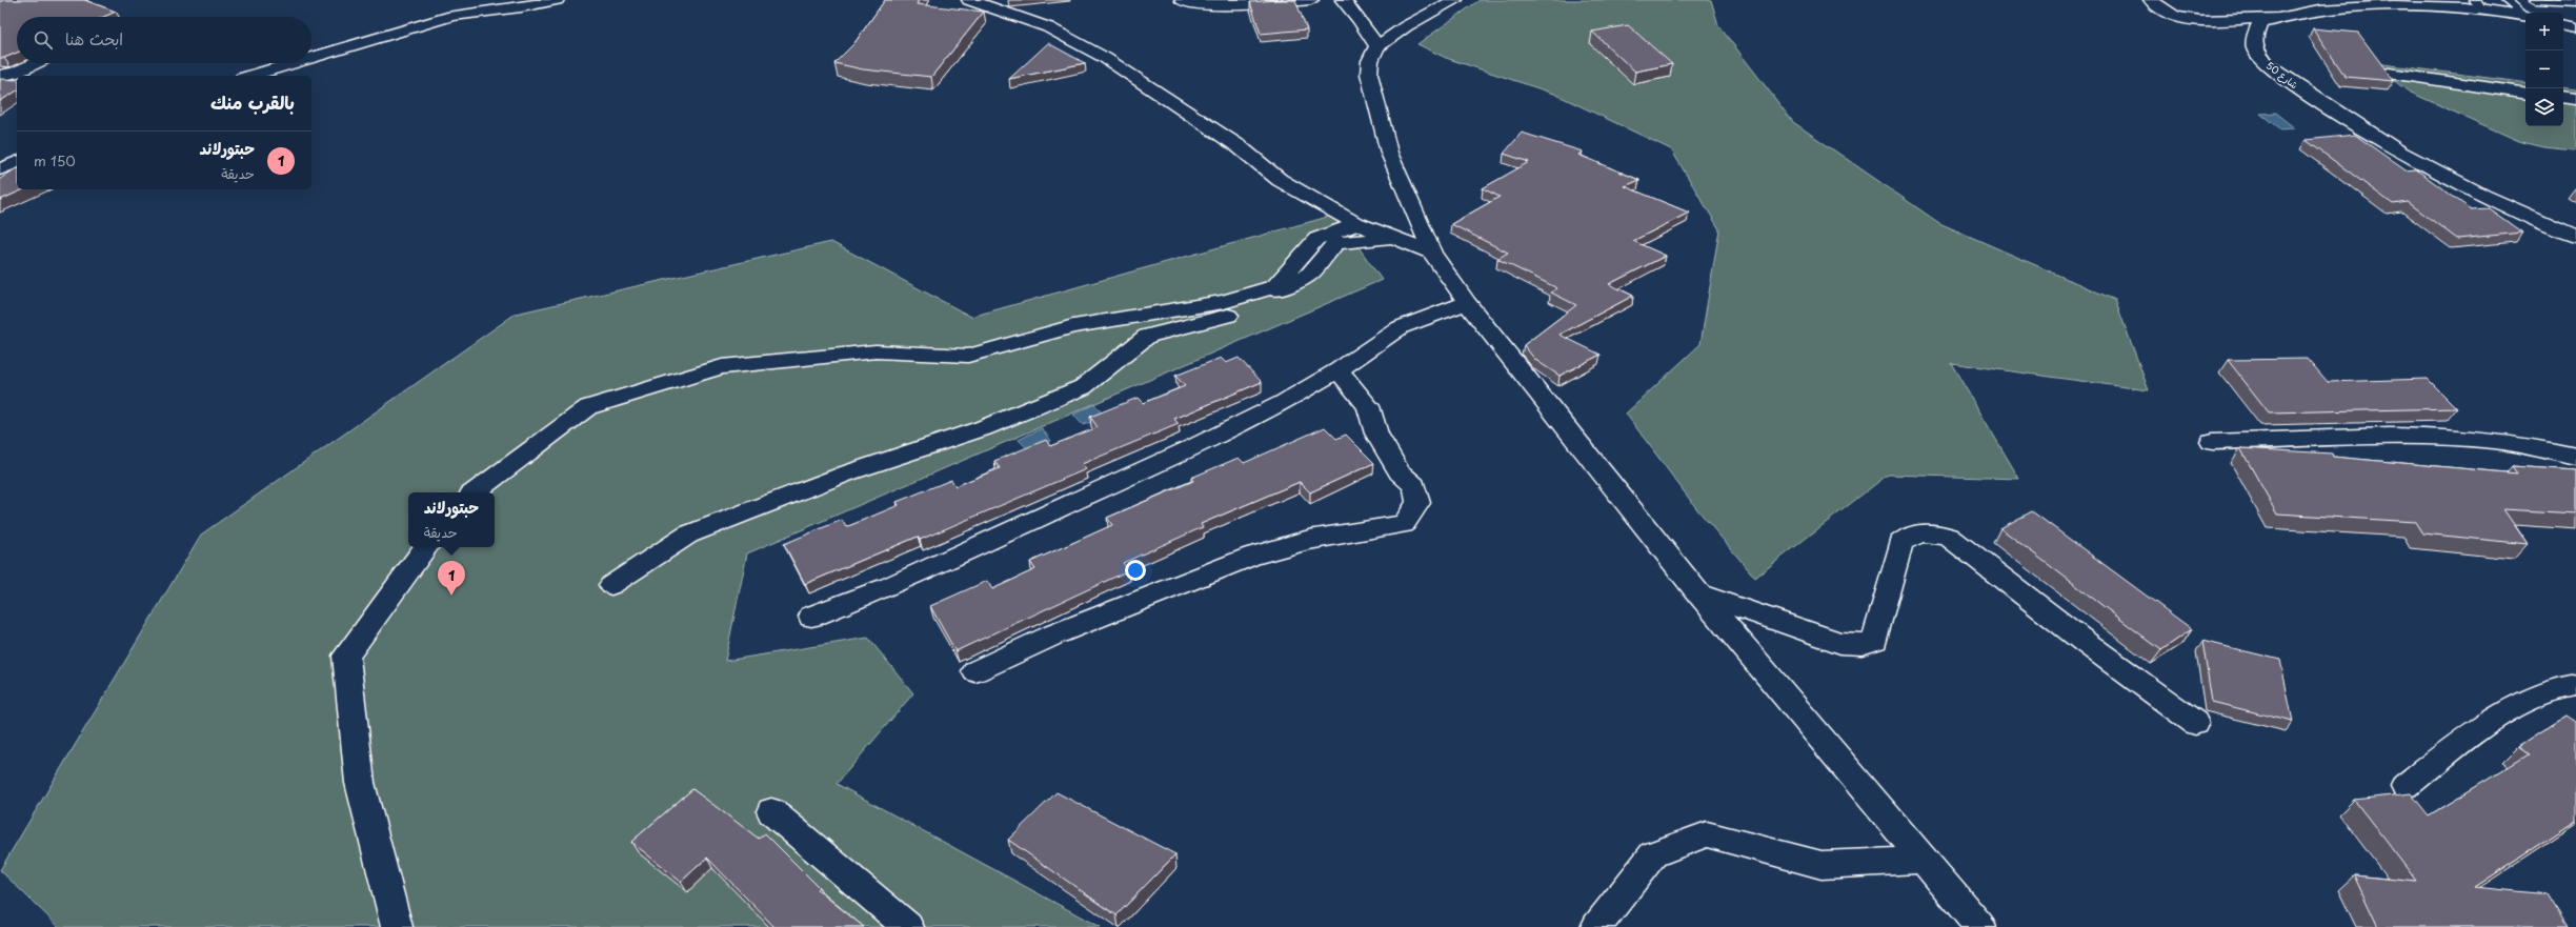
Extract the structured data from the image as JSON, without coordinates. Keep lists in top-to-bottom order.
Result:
{
  "streets": {
    "street": ["شارع 50"]
  },
  "page": {
    "map_buttons": ["+", "−"],
    "search": "ابحث هنا",
    "heading": "بالقرب منك",
    "list": [
      {
        "mark": "1",
        "name": "حبتورلاند",
        "note": "حديقة",
        "value": "150 m"
      }
    ],
    "popup": ["حبتورلاند", "حديقة"],
    "pins": "1"
  }
}
